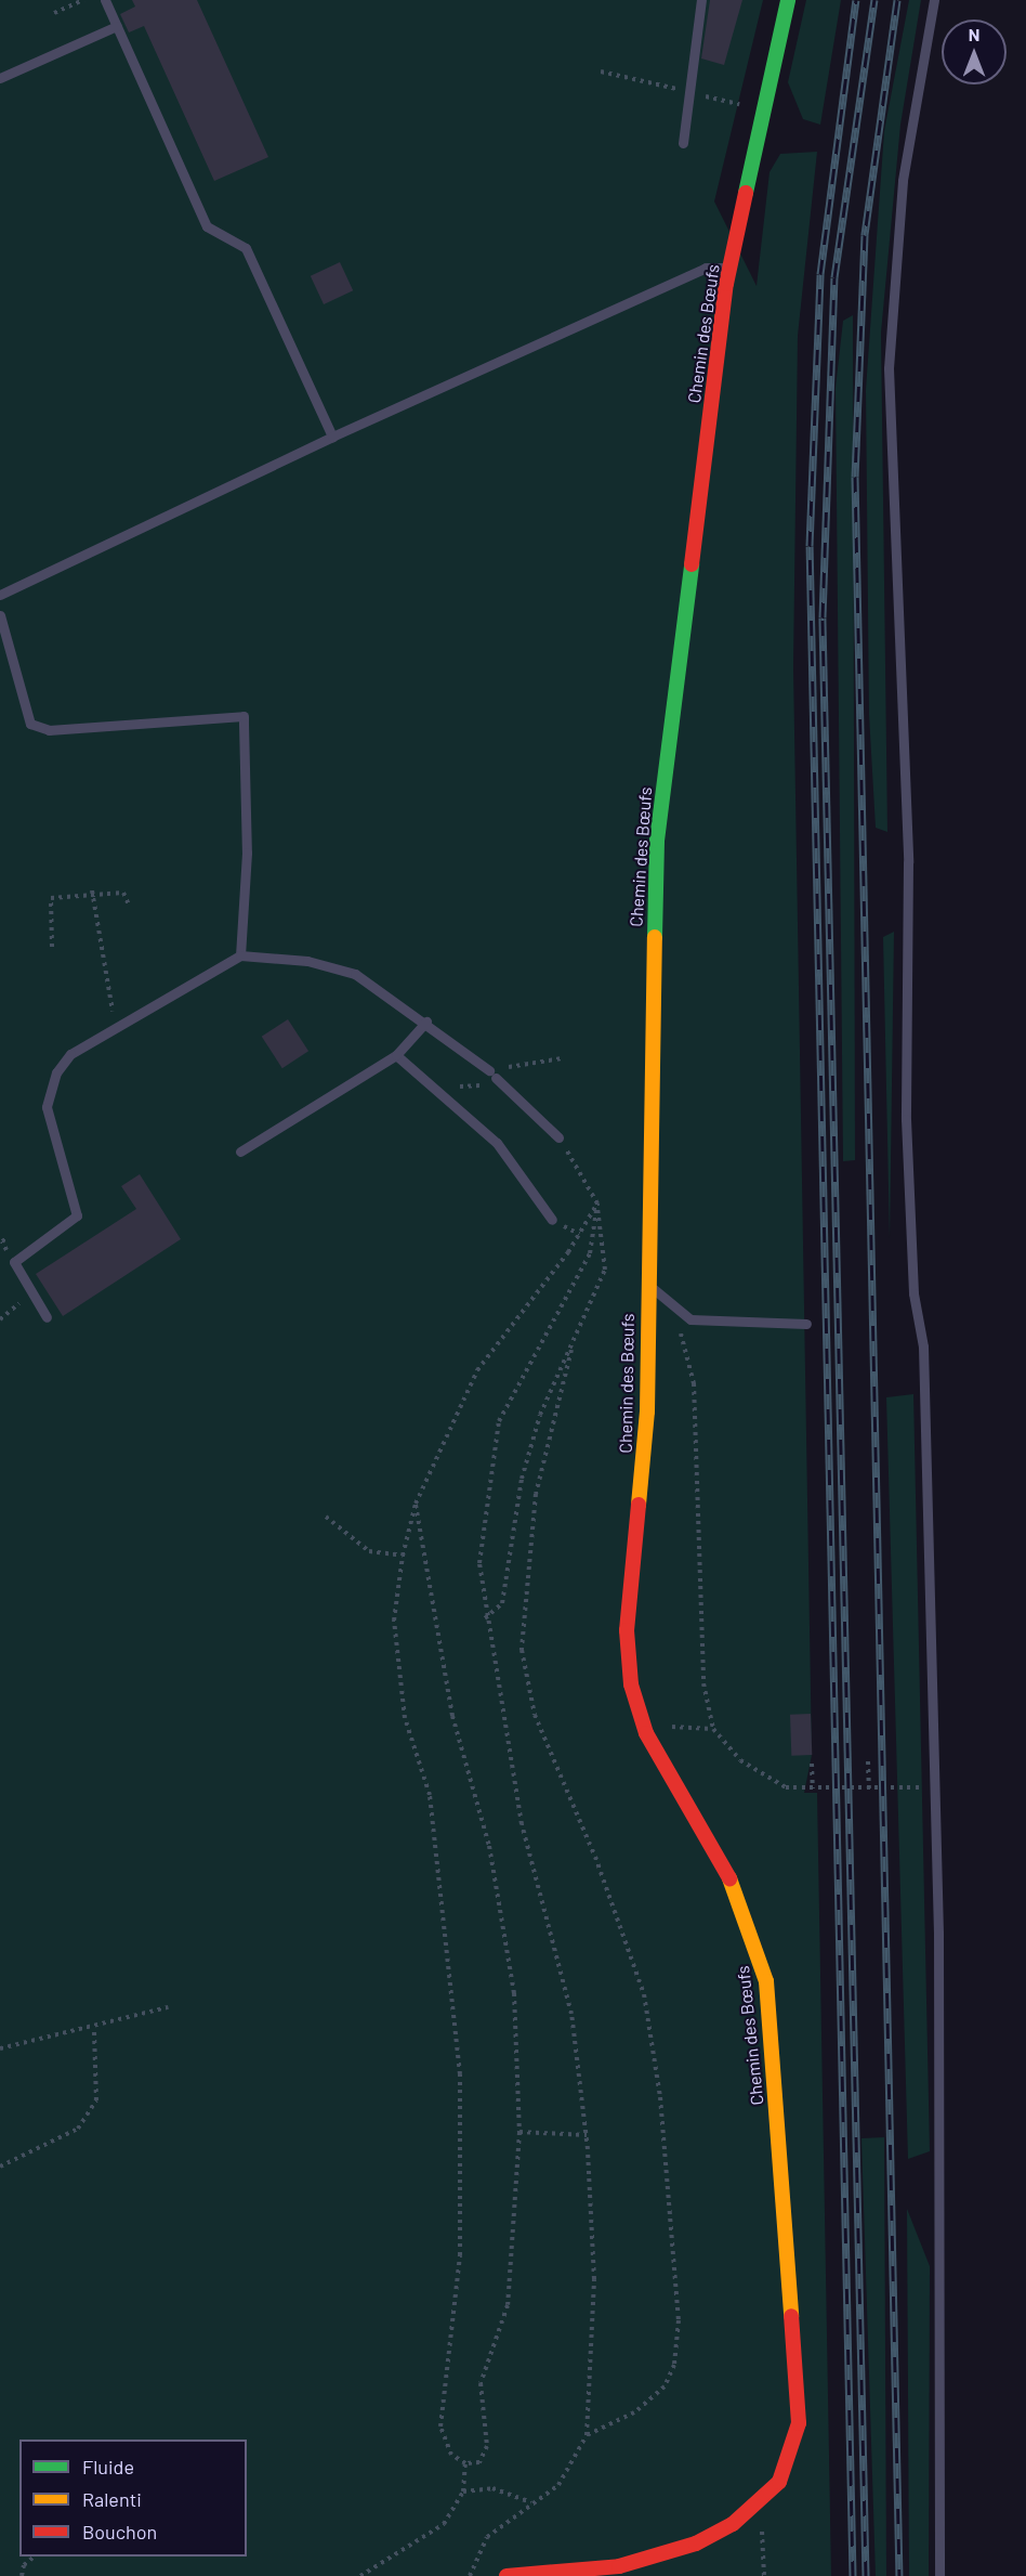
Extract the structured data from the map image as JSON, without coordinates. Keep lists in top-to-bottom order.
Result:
{
  "streets": {
    "street": ["Chemin des Bœufs"]
  },
  "legend": ["Fluide", "Ralenti", "Bouchon"],
  "north": "top"
}
